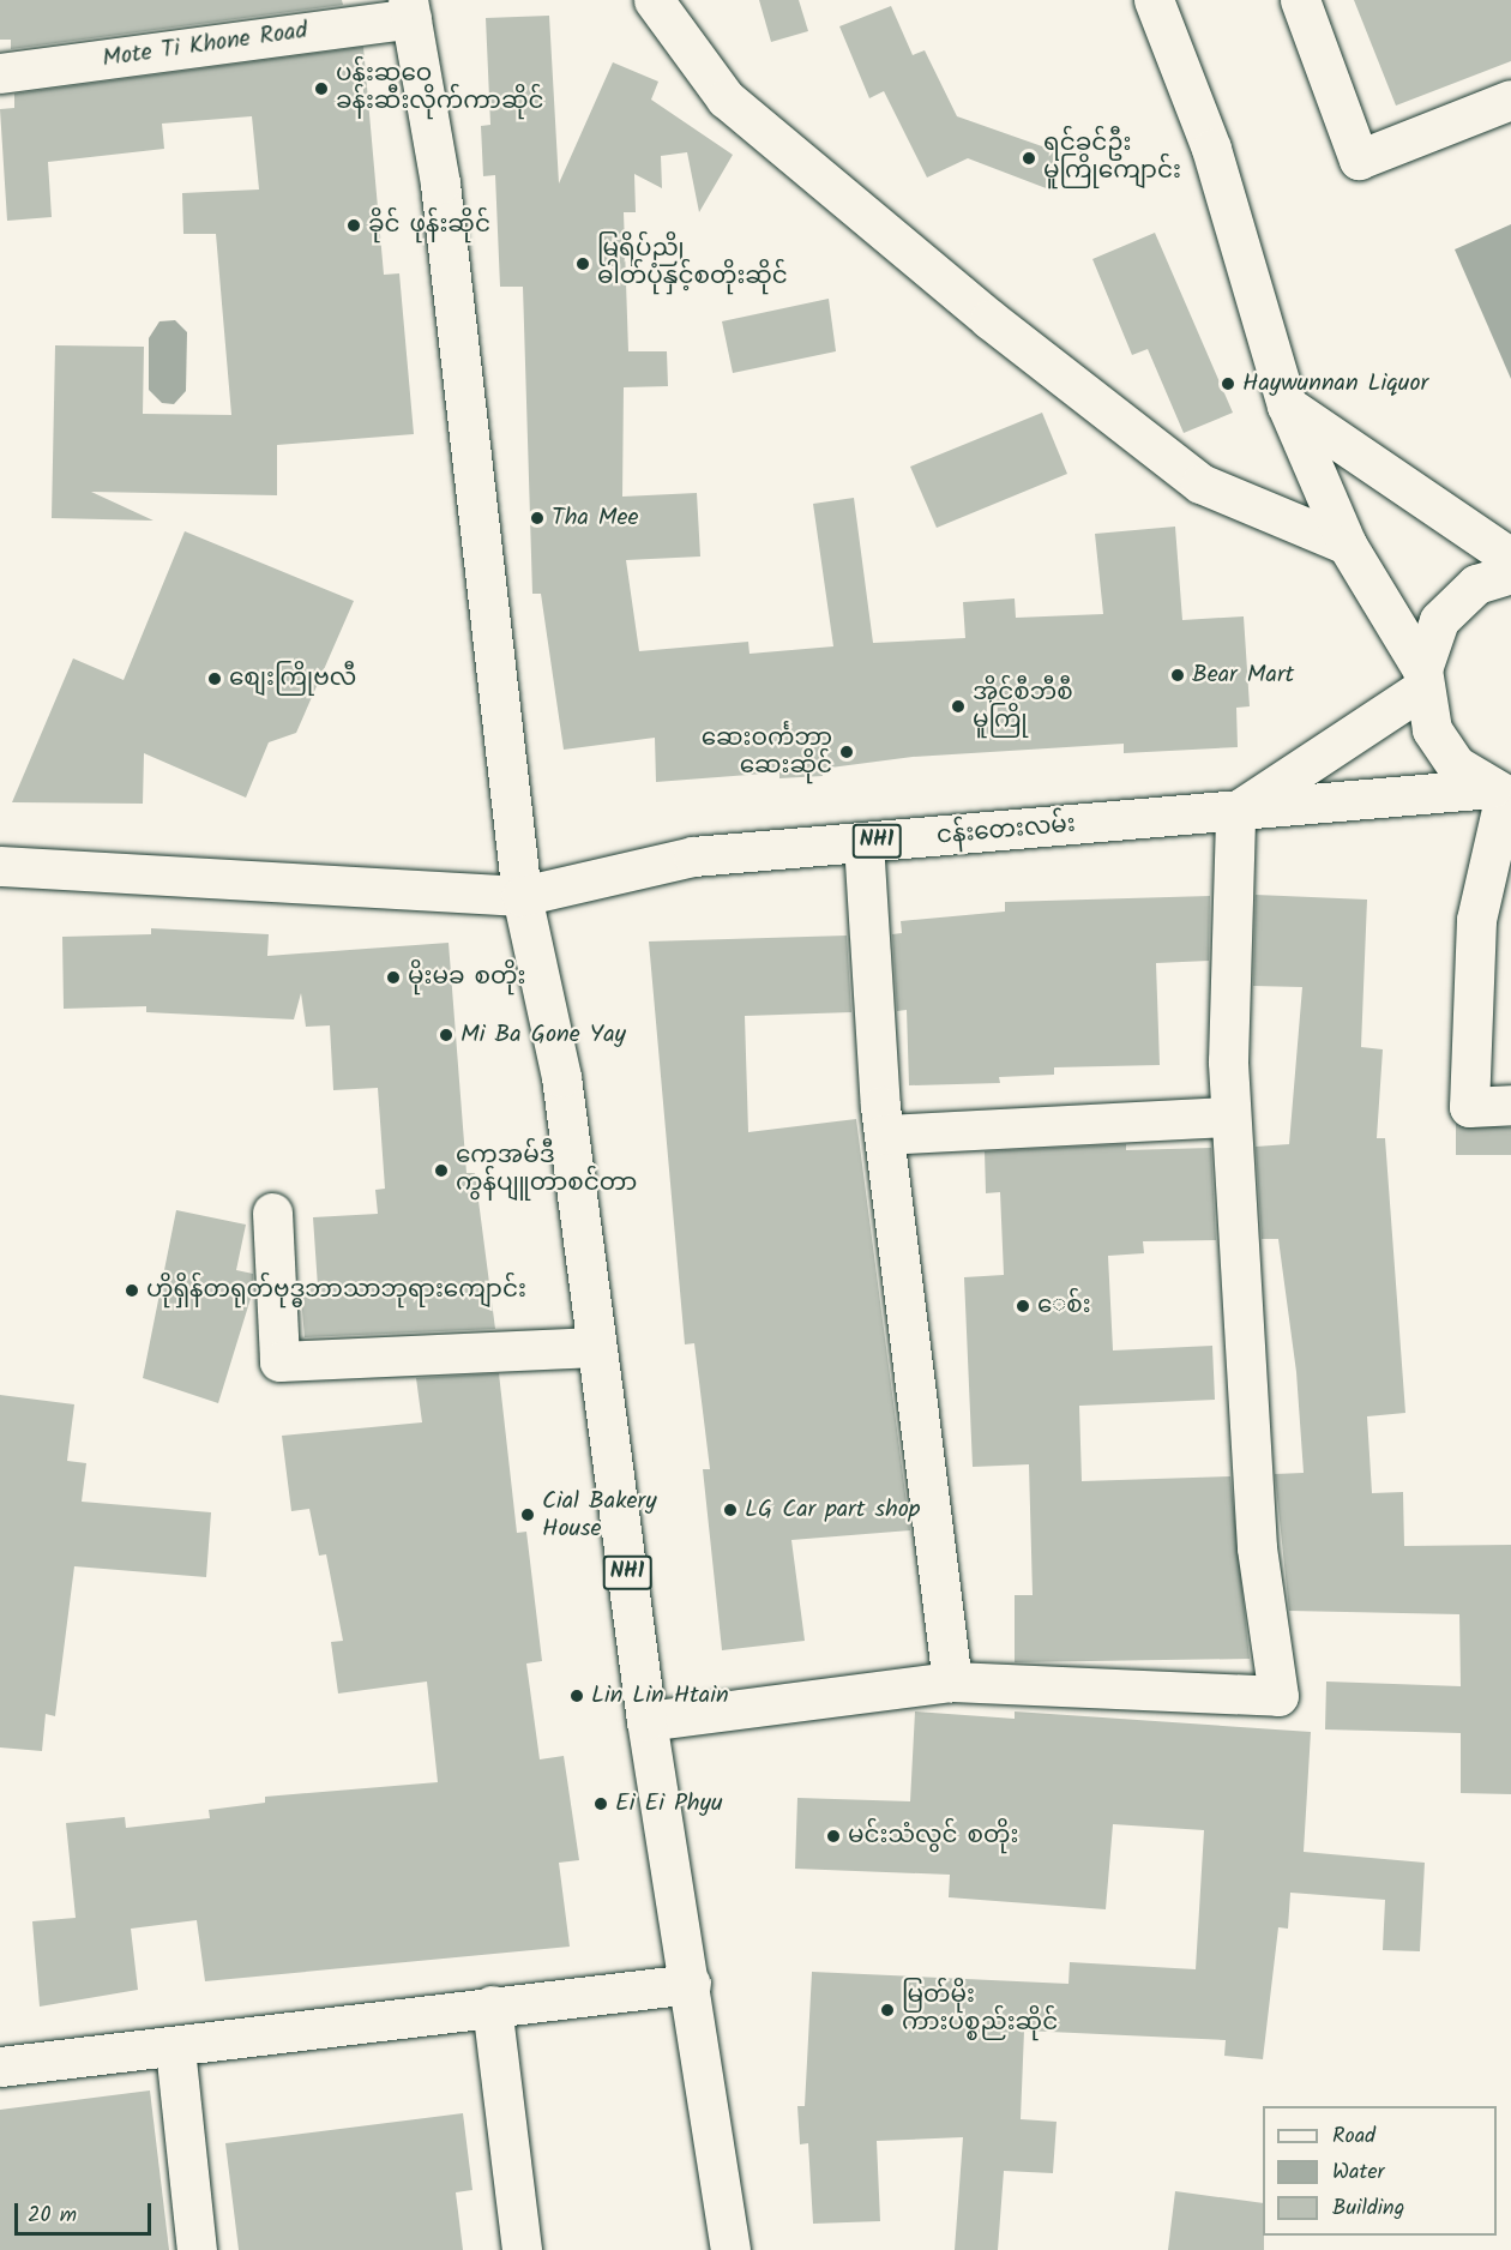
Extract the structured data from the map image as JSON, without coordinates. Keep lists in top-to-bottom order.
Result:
{
  "streets": {
    "main road": ["Mote Ti Khone Road", "ငန်းတေးလမ်း", "NH1"]
  },
  "crossings": [
    ["ငန်းတေးလမ်း", "NH1"]
  ],
  "places": [
    "ပန်းဆုဝေ ခန်းဆီးလိုက်ကာဆိုင်",
    "ရင်ခွင်ဦး မူကြိုကျောင်း",
    "ခိုင် ဖုန်းဆိုင်",
    "မြရိပ်ညို ဓါတ်ပုံနှင့်စတိုးဆိုင်",
    "Haywunnan Liquor",
    "Tha Mee",
    "Bear Mart",
    "စျေးကြိုဗလီ",
    "အိုင်စီဘီစီ မူကြို",
    "ဆေးဝင်္ကဘာ ဆေးဆိုင်",
    "မိုးမခ စတိုး",
    "Mi Ba Gone Yay",
    "ကေအမ်ဒီ ကွန်ပျူတာစင်တာ",
    "ဟိုရှိန်တရုတ်ဗုဒ္ဓဘာသာဘုရားကျောင်း",
    "ေစ်း",
    "LG Car part shop",
    "Cial Bakery House",
    "Lin Lin Htain",
    "Ei Ei Phyu",
    "မင်းသံလွင် စတိုး",
    "မြတ်မိုး ကားပစ္စည်းဆိုင်"
  ],
  "legend": ["Road", "Water", "Building"],
  "scale_bar": "20 m"
}
